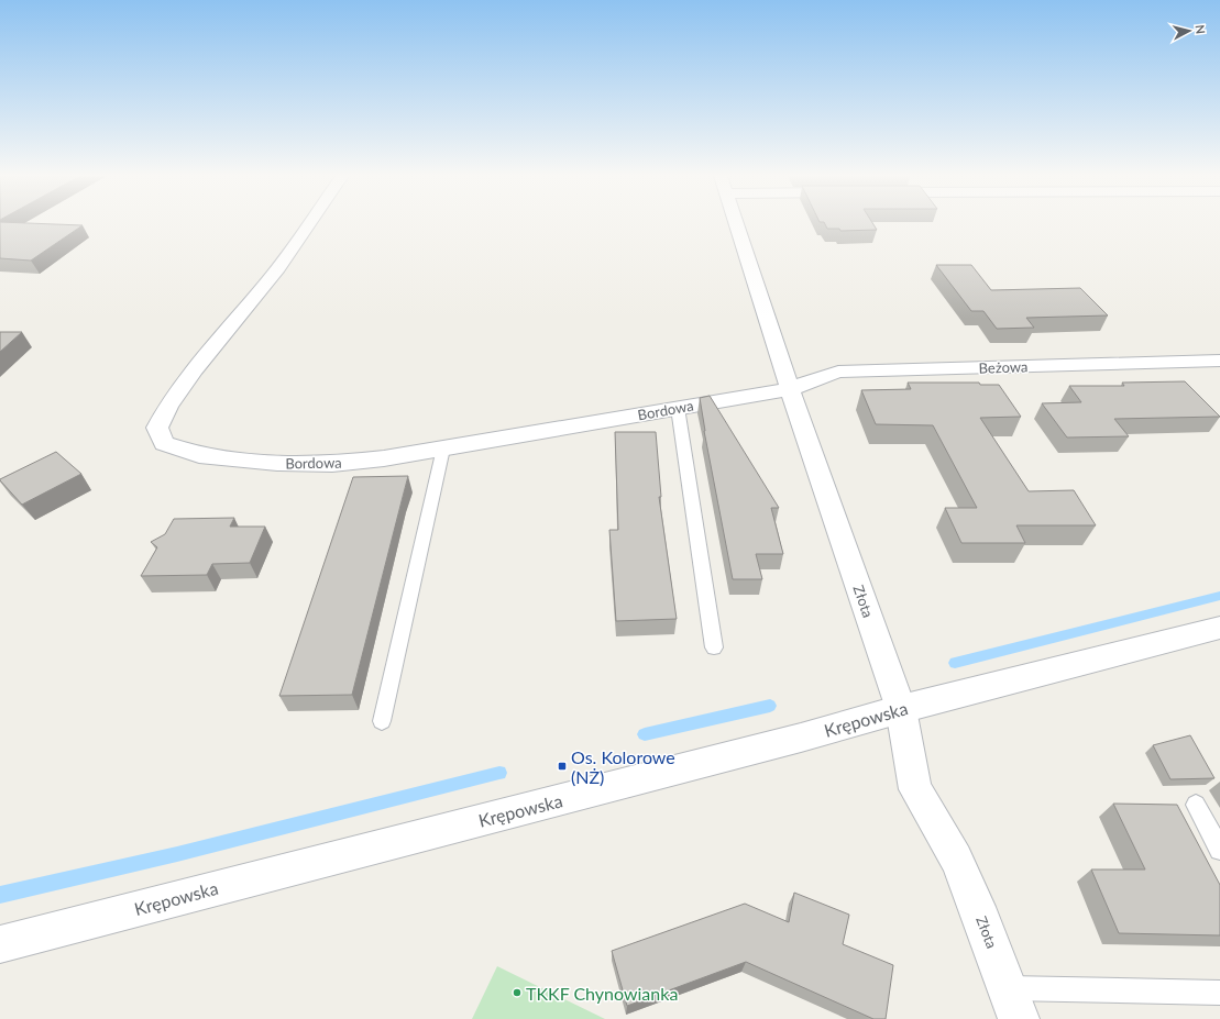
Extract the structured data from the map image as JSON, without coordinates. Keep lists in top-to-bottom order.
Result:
{
  "streets": {
    "street": [
      "Beżowa",
      "Bordowa",
      "Złota",
      "Krępowska"
    ]
  },
  "crossings": [
    ["Beżowa", "Bordowa"],
    ["Beżowa", "Złota"],
    ["Bordowa", "Złota"],
    ["Złota", "Krępowska"]
  ],
  "places": {
    "transit": ["Os. Kolorowe (NŻ)"],
    "other": ["TKKF Chynowianka"]
  },
  "north": "right"
}
